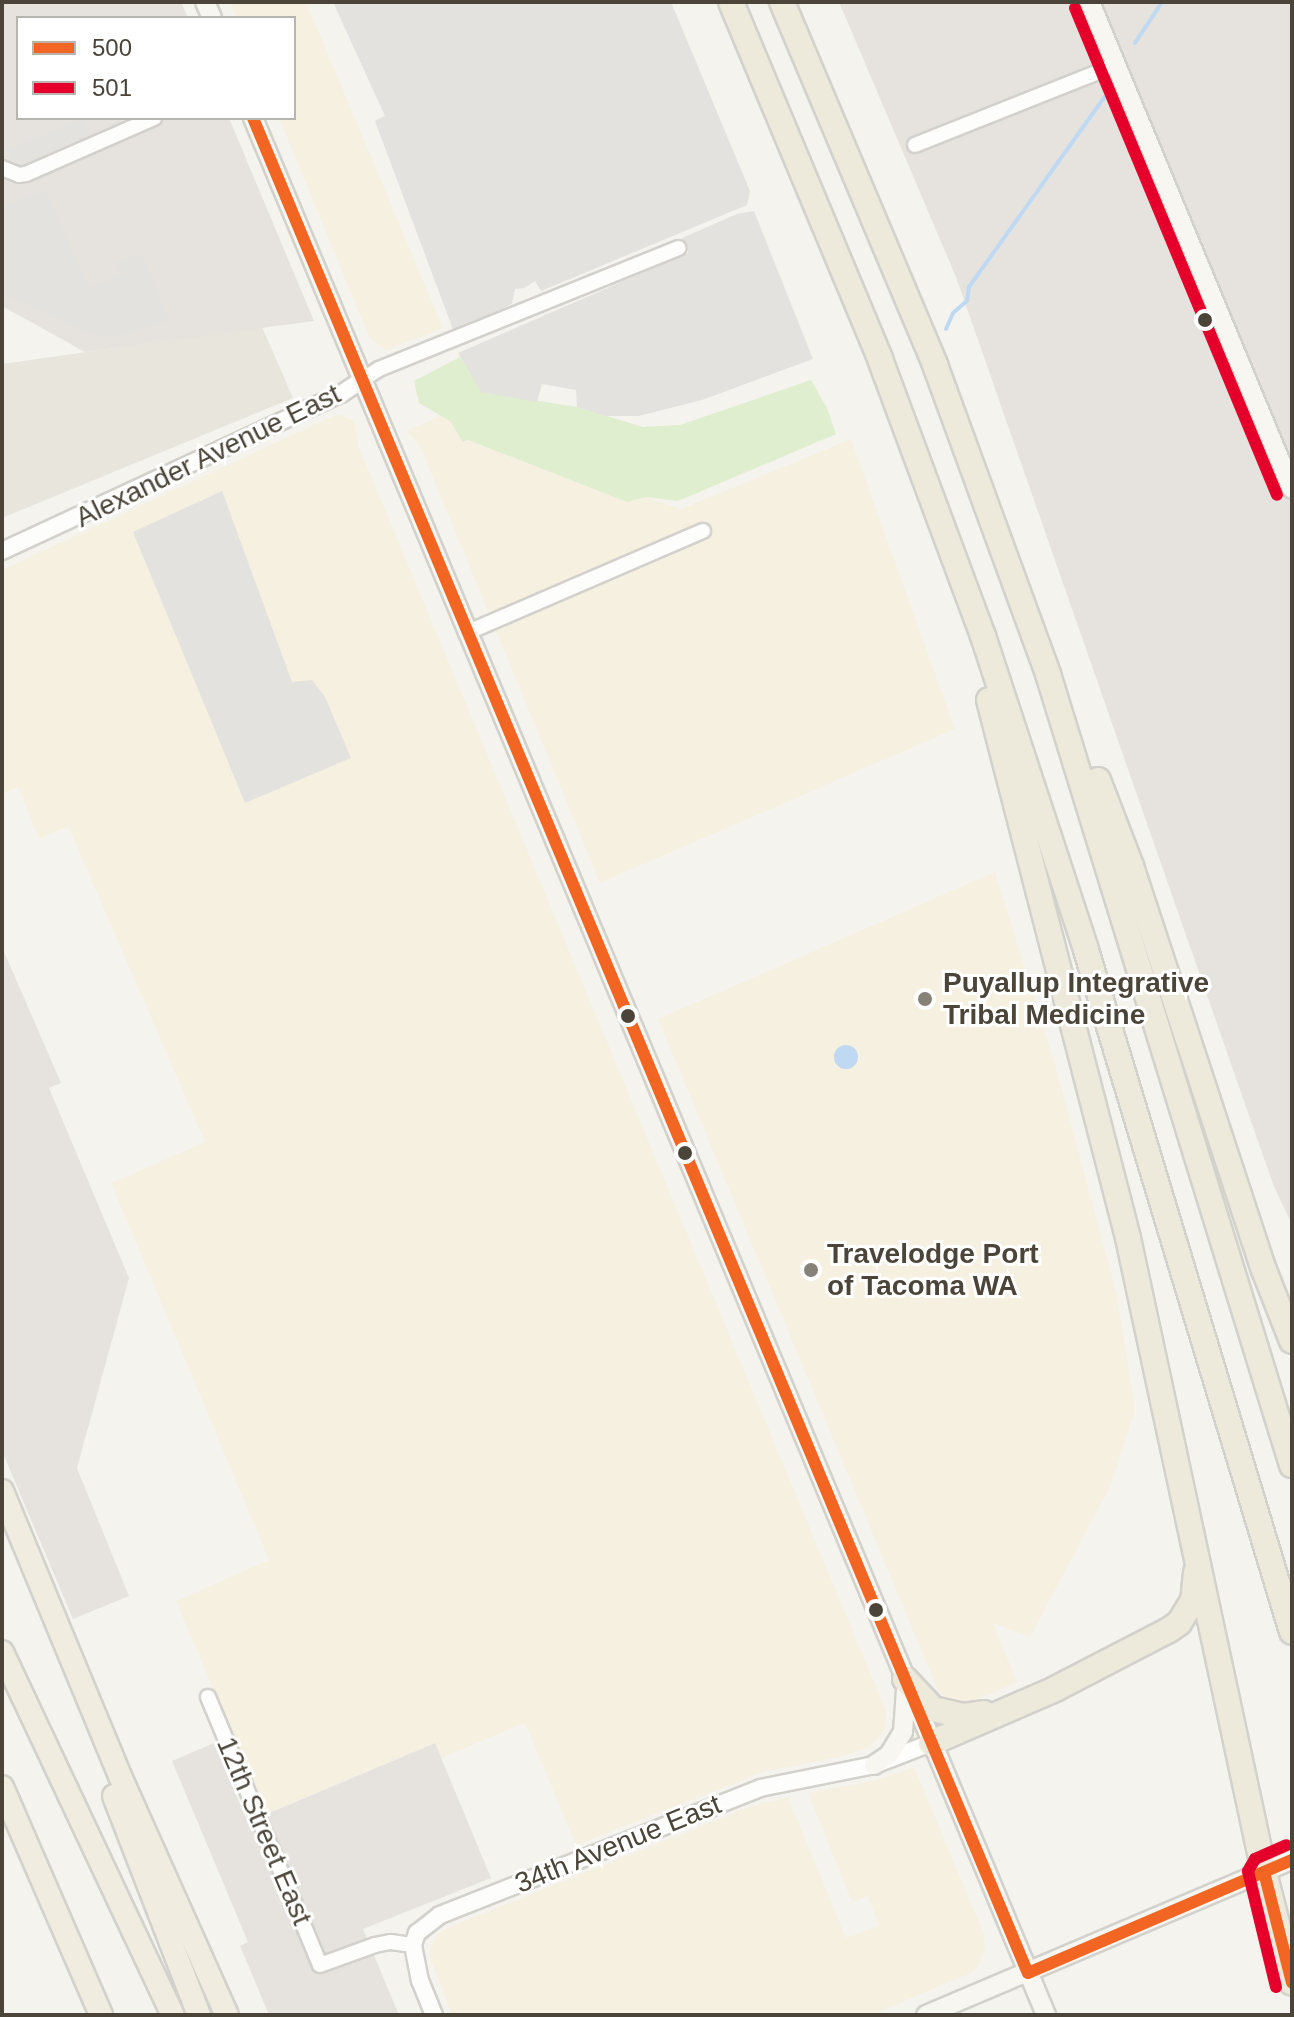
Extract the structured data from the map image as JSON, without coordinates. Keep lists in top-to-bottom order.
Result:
{
  "streets": {
    "street": ["Alexander Avenue East", "12th Street East", "34th Avenue East"]
  },
  "crossings": [
    ["12th Street East", "34th Avenue East"]
  ],
  "places": ["Puyallup Integrative Tribal Medicine", "Travelodge Port of Tacoma WA"],
  "lines": ["transit line 501", "transit line 500"],
  "legend": ["500", "501"]
}
